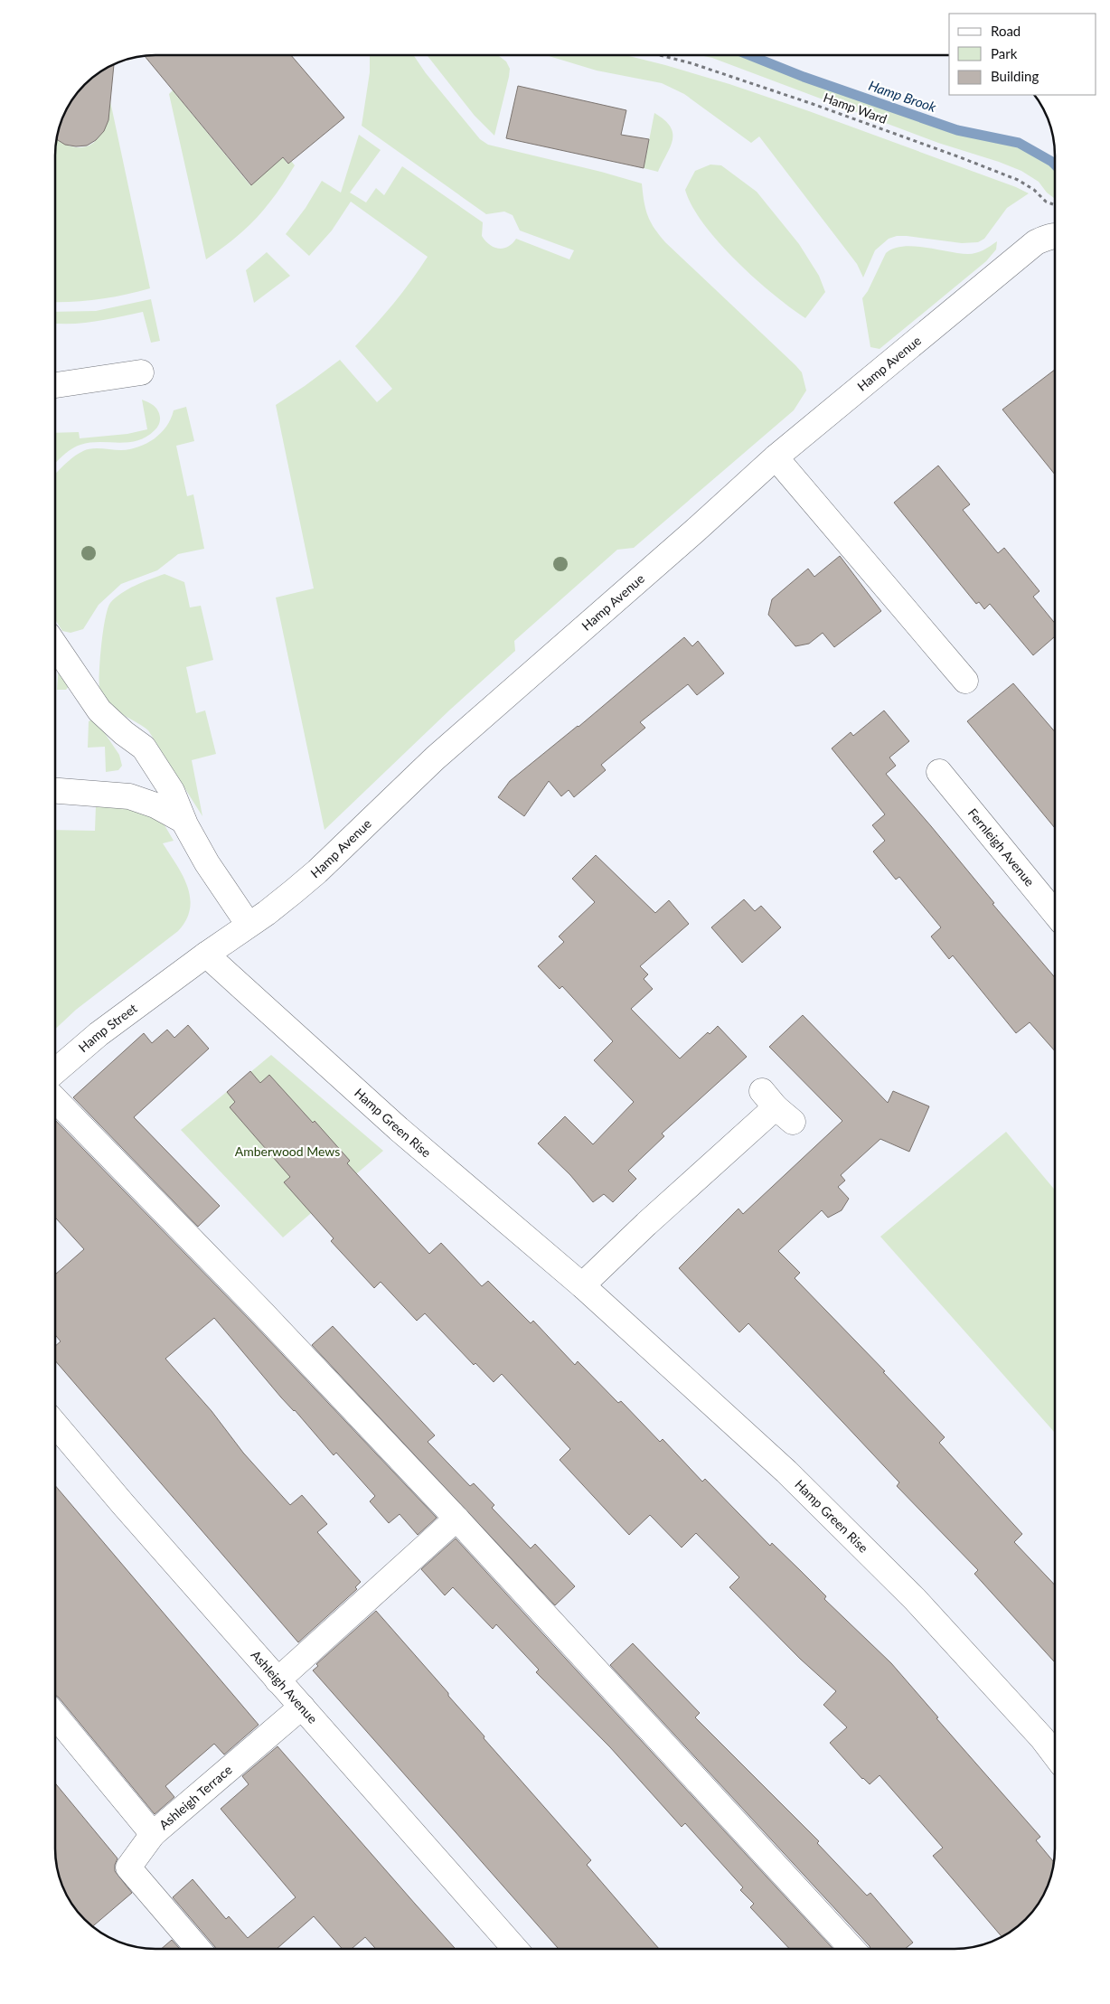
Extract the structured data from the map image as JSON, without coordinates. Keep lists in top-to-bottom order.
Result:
{
  "streets": {
    "street": [
      "Hamp Avenue",
      "Fernleigh Avenue",
      "Hamp Street",
      "Hamp Green Rise",
      "Ashleigh Avenue",
      "Ashleigh Terrace"
    ],
    "path": ["Hamp Ward"]
  },
  "crossings": [
    ["Hamp Avenue", "Hamp Street"],
    ["Hamp Avenue", "Hamp Green Rise"],
    ["Ashleigh Avenue", "Ashleigh Terrace"]
  ],
  "water": ["Hamp Brook"],
  "parks": ["Amberwood Mews"],
  "legend": ["Road", "Park", "Building"]
}
